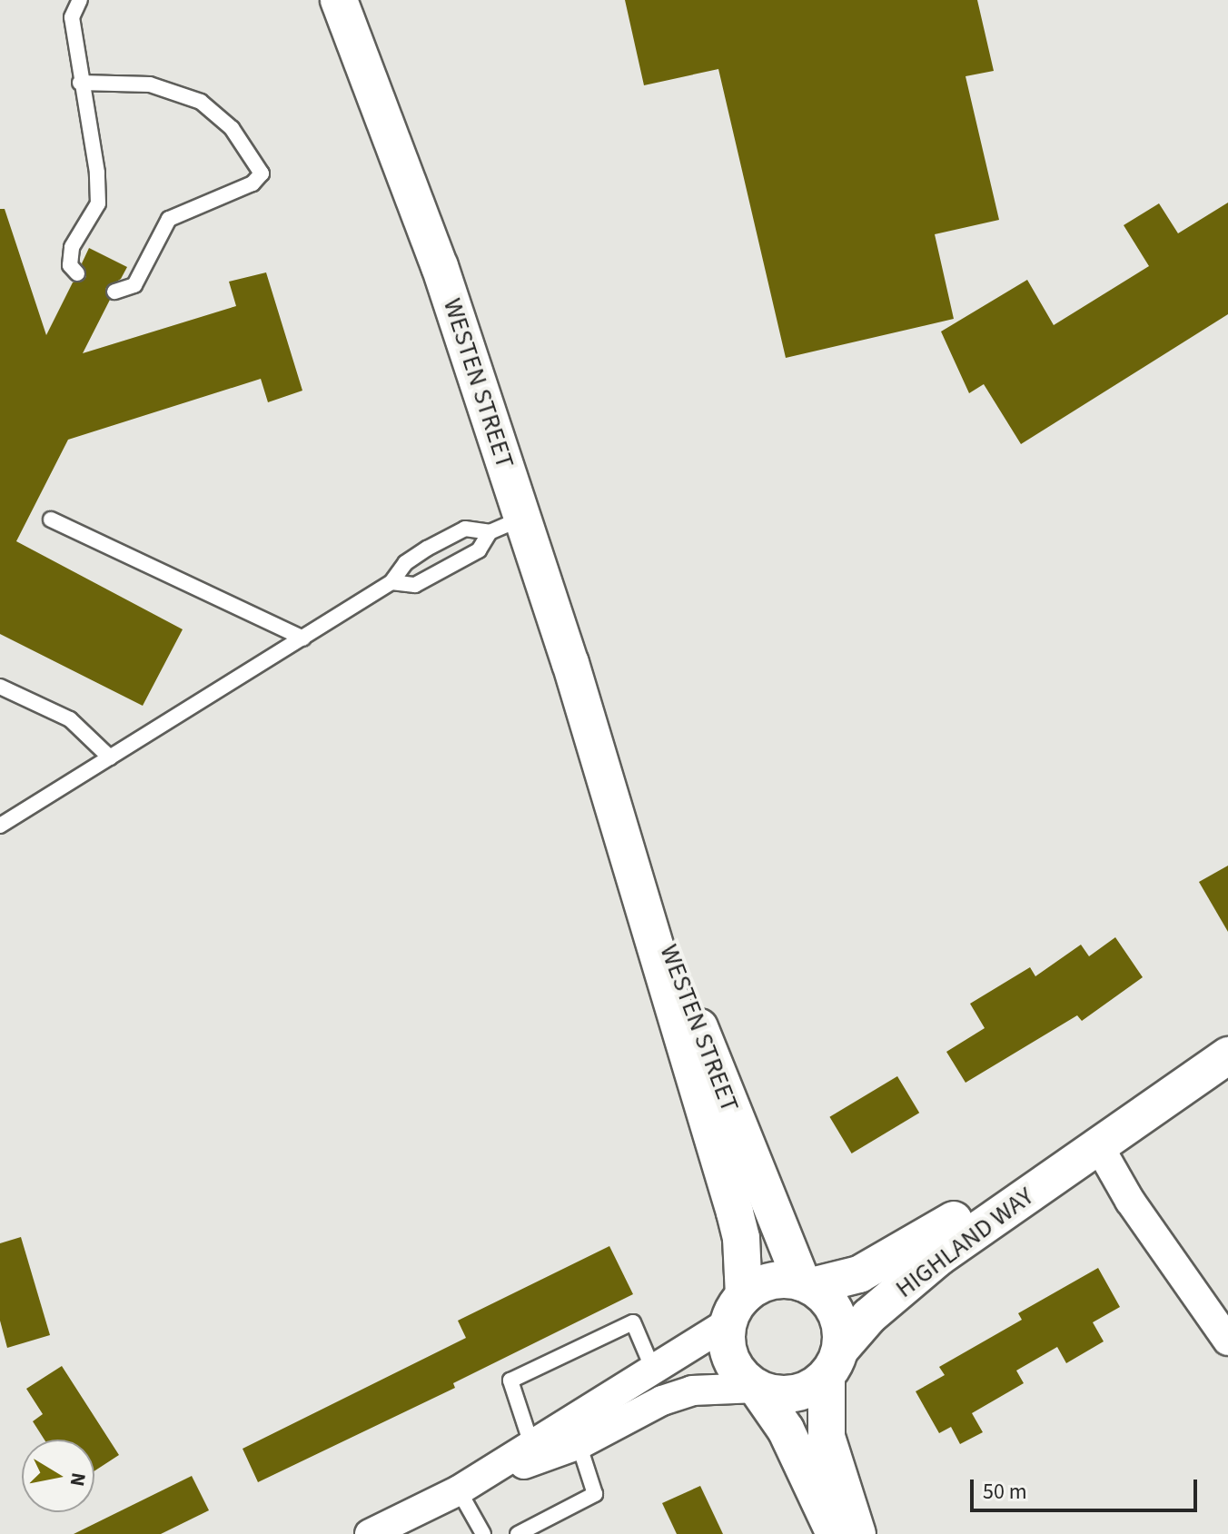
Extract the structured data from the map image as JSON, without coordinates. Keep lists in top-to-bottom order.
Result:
{
  "streets": {
    "street": ["WESTEN STREET", "HIGHLAND WAY"]
  },
  "crossings": [
    ["WESTEN STREET", "HIGHLAND WAY"]
  ],
  "scale_bar": "50 m",
  "north": "right"
}
